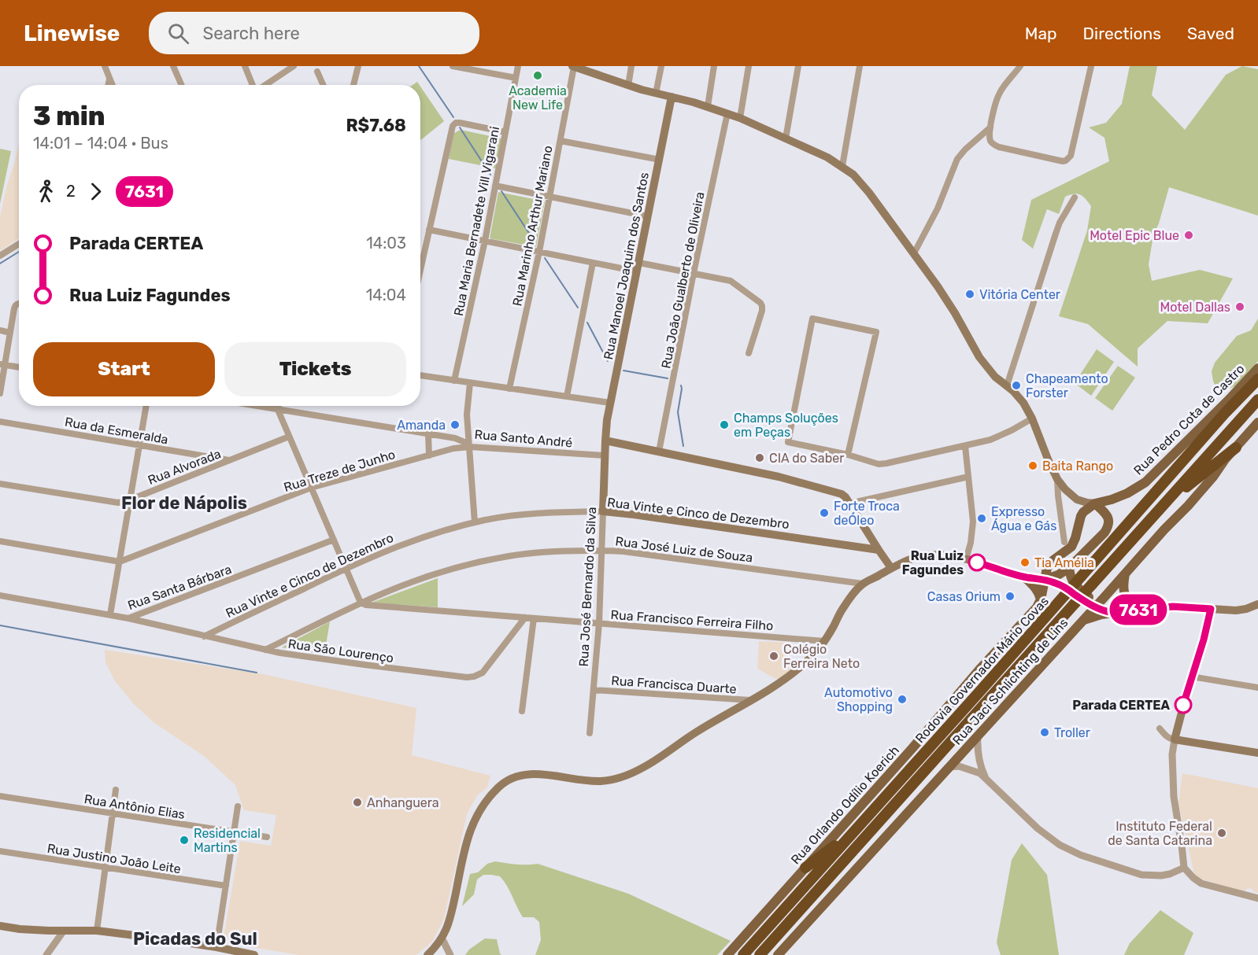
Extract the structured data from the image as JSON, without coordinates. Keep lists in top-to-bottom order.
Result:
{
  "streets": {
    "highway": ["Rodovia Governador Mário Covas"],
    "main road": [
      "Rua Manoel Joaquim dos Santos",
      "Rua Pedro Cota de Castro",
      "Rua Vinte e Cinco de Dezembro",
      "Rua José Bernardo da Silva",
      "Rua Jaci Schlichting de Lins",
      "Rua Orlando Odílio Koerich"
    ],
    "street": [
      "Rua Maria Bernadete Vill Vigarani",
      "Rua Marinho Arthur Mariano",
      "Rua João Gualberto de Oliveira",
      "Rua da Esmeralda",
      "Rua Santo André",
      "Rua Alvorada",
      "Rua Treze de Junho",
      "Rua José Luiz de Souza",
      "Rua Santa Bárbara",
      "Rua Francisco Ferreira Filho",
      "Rua São Lourenço",
      "Rua Francisca Duarte",
      "Rua Antônio Elias",
      "Rua Justino João Leite"
    ]
  },
  "crossings": [
    ["Rua Manoel Joaquim dos Santos", "Rua José Bernardo da Silva"],
    ["Rua da Esmeralda", "Rua Alvorada"],
    ["Rua Santo André", "Rua Treze de Junho"],
    ["Rua Santo André", "Rua José Bernardo da Silva"],
    ["Rua Vinte e Cinco de Dezembro", "Rua José Bernardo da Silva"],
    ["Rua Vinte e Cinco de Dezembro", "Rua São Lourenço"],
    ["Rua José Luiz de Souza", "Rua José Bernardo da Silva"],
    ["Rua José Luiz de Souza", "Rua Francisco Ferreira Filho"],
    ["Rua José Luiz de Souza", "Rua São Lourenço"],
    ["Rua Santa Bárbara", "Rua São Lourenço"],
    ["Rua José Bernardo da Silva", "Rua Francisco Ferreira Filho"],
    ["Rua José Bernardo da Silva", "Rua Francisca Duarte"],
    ["Rua Francisco Ferreira Filho", "Rua São Lourenço"]
  ],
  "districts": ["Flor de Nápolis", "Picadas do Sul"],
  "places": [
    "Academia New Life",
    "Motel Epic Blue",
    "Vitória Center",
    "Motel Dallas",
    "Chapeamento Forster",
    "Amanda",
    "Champs Soluções em Peças",
    "CIA do Saber",
    "Baita Rango",
    "Forte Troca deÓleo",
    "Expresso Água e Gás",
    "Rua Luiz Fagundes",
    "Tia Amélia",
    "Casas Orium",
    "Colégio Ferreira Neto",
    "Automotivo Shopping",
    "Parada CERTEA",
    "Troller",
    "Anhanguera",
    "Instituto Federal de Santa Catarina",
    "Residencial Martins"
  ],
  "lines": ["bus line 7631"],
  "page": {
    "header": "Linewise",
    "search": "Search here",
    "nav": ["Map", "Directions", "Saved"],
    "on_map": "7631",
    "heading": ["3 min", "14:01 – 14:04 · Bus", "R$7.68"],
    "legs": ["2", "7631"],
    "list": [
      {
        "name": "Parada CERTEA",
        "value": "14:03"
      },
      {
        "name": "Rua Luiz Fagundes",
        "value": "14:04"
      }
    ],
    "buttons": ["Start", "Tickets"]
  }
}
